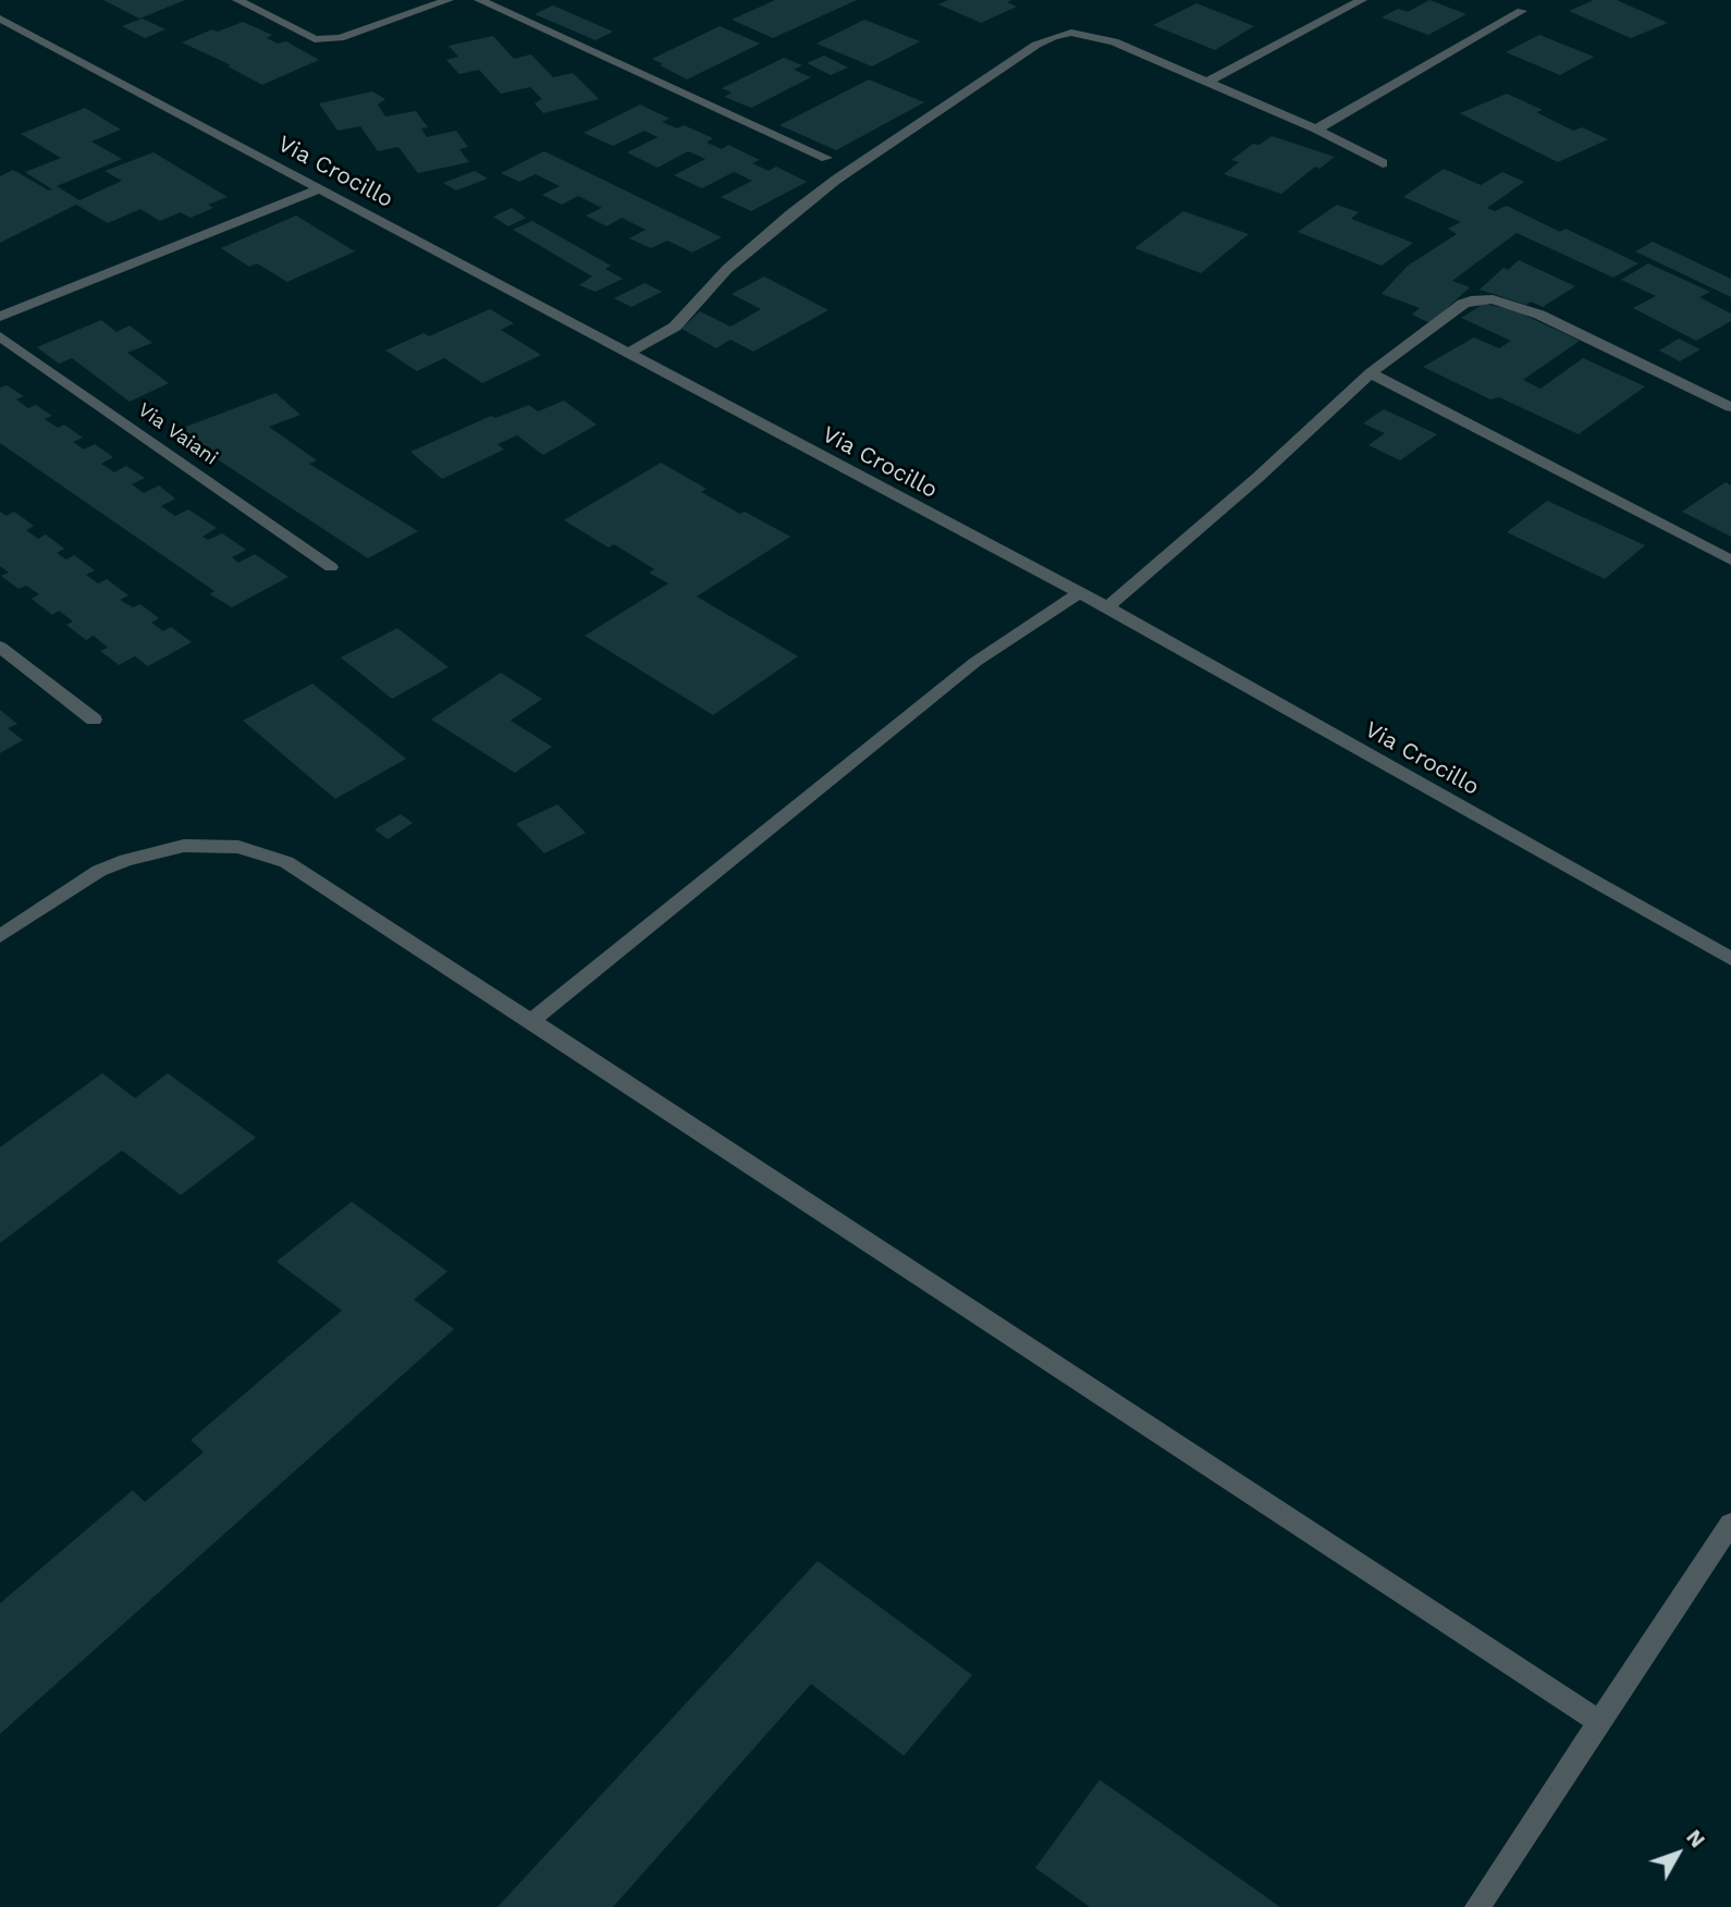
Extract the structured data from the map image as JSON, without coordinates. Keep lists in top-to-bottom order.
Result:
{
  "streets": {
    "street": ["Via Crocillo", "Via Vaiani"]
  },
  "north": "top right"
}
